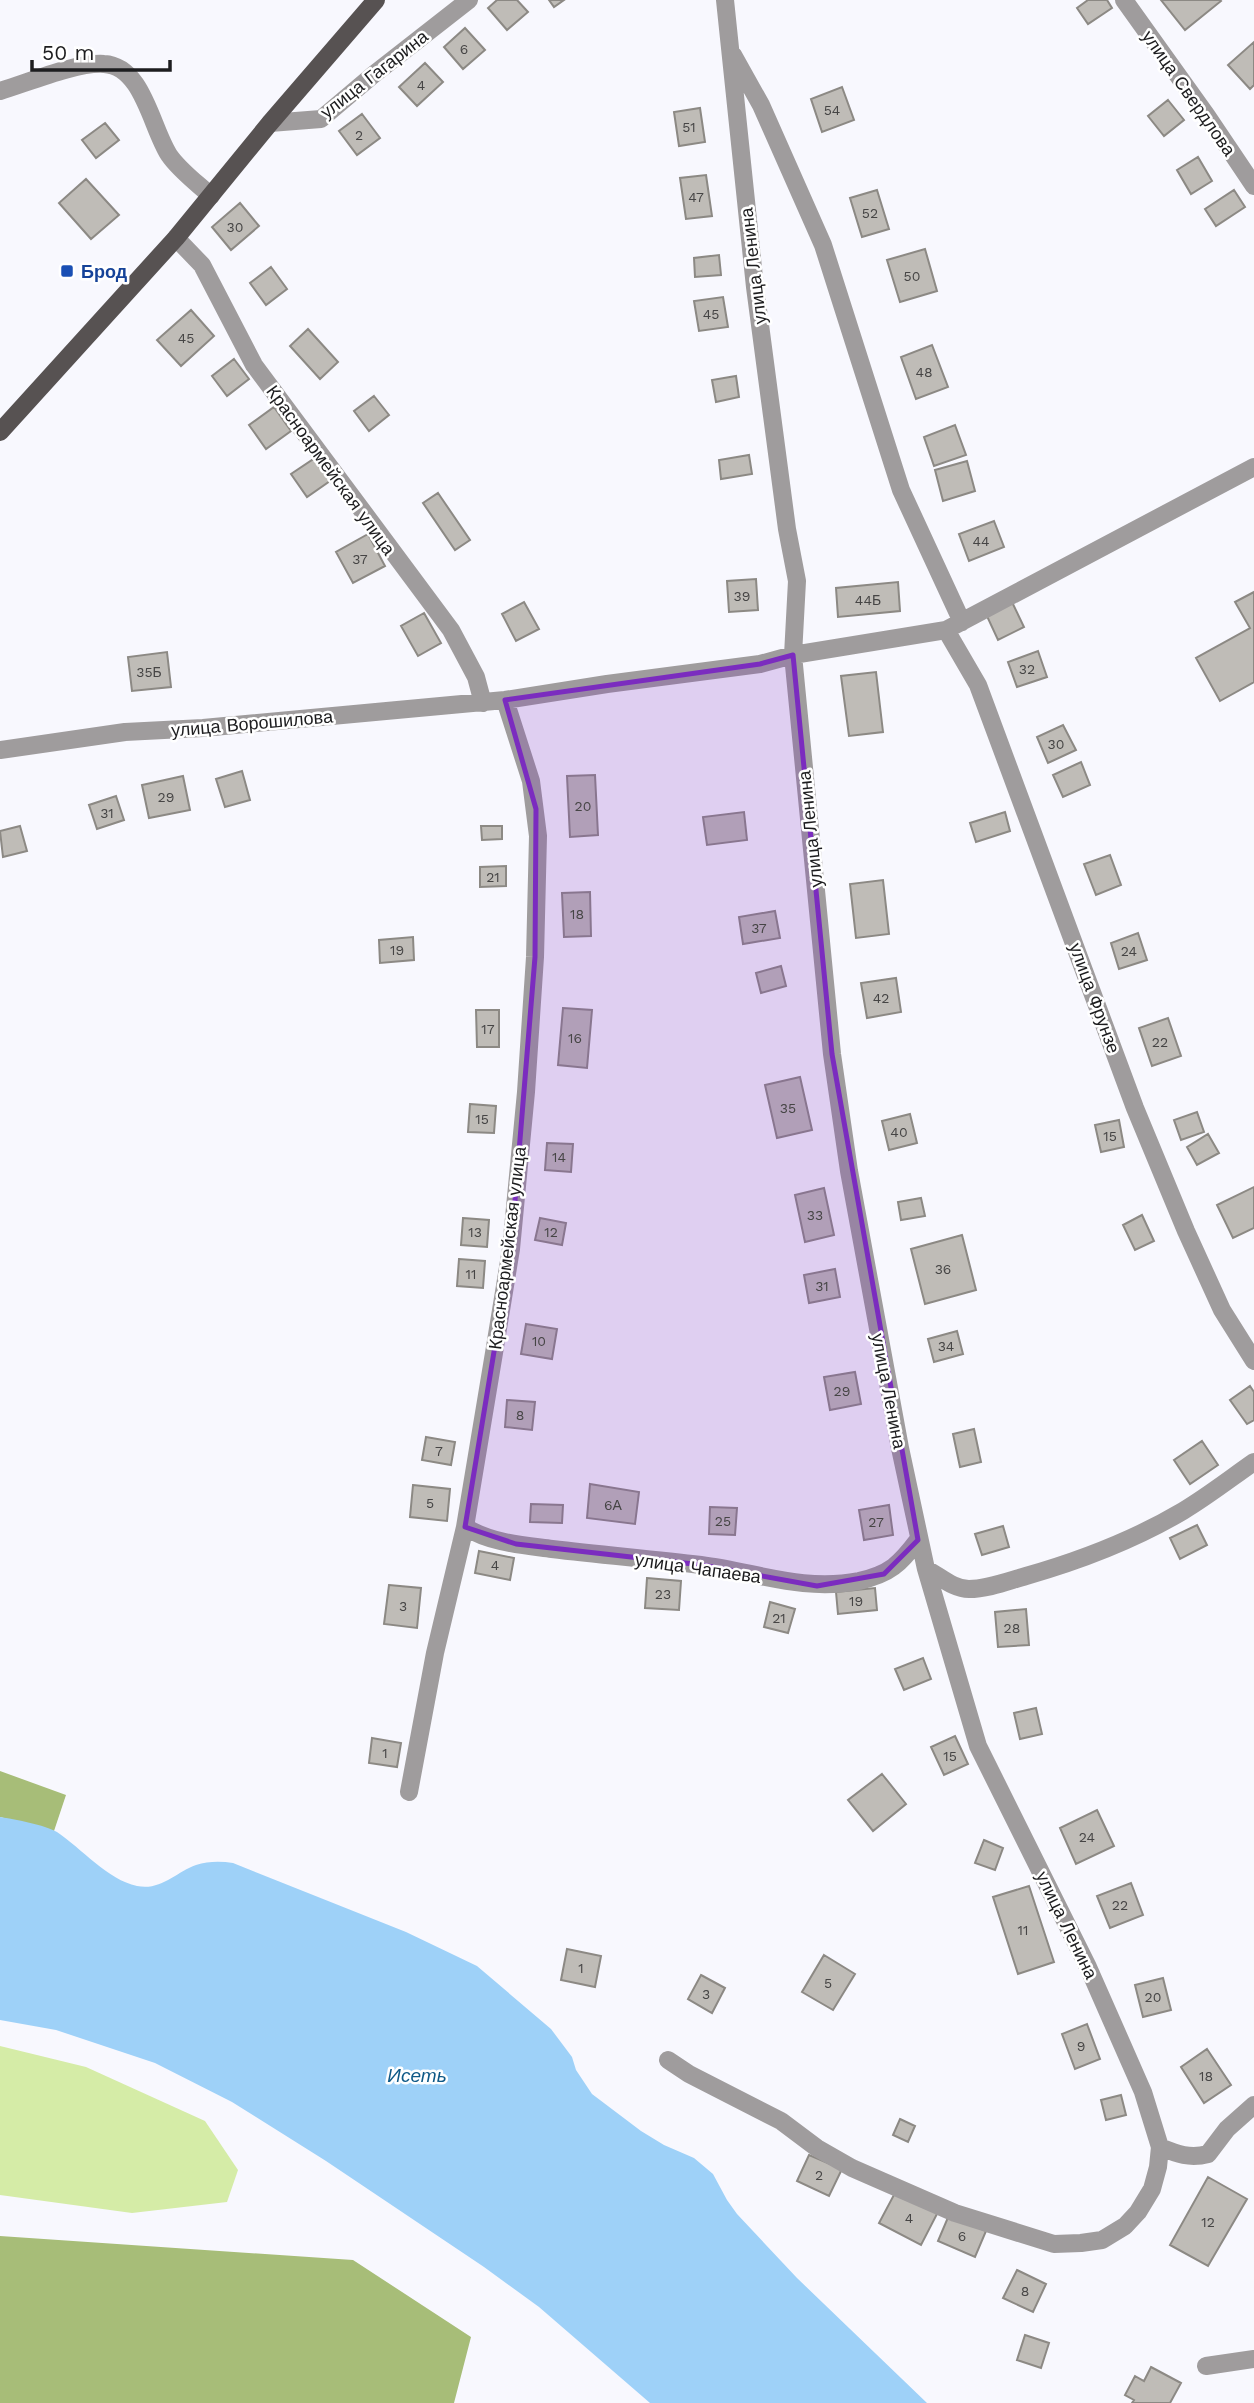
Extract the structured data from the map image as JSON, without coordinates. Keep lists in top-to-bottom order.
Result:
{
  "streets": {
    "street": [
      "улица Гагарина",
      "улица Свердлова",
      "улица Ленина",
      "Красноармейская улица",
      "улица Ворошилова",
      "улица Фрунзе",
      "улица Чапаева"
    ]
  },
  "crossings": [
    ["улица Ленина", "улица Ворошилова"],
    ["улица Ленина", "улица Фрунзе"],
    ["улица Ленина", "улица Чапаева"],
    ["Красноармейская улица", "улица Ворошилова"],
    ["Красноармейская улица", "улица Чапаева"],
    ["улица Ворошилова", "улица Фрунзе"]
  ],
  "water": ["Исеть"],
  "places": {
    "transit": ["Брод"]
  },
  "house_numbers": [
    "6",
    "4",
    "54",
    "51",
    "2",
    "47",
    "52",
    "30",
    "50",
    "45",
    "45",
    "48",
    "44",
    "37",
    "39",
    "44Б",
    "32",
    "35Б",
    "30",
    "29",
    "20",
    "31",
    "21",
    "18",
    "37",
    "19",
    "24",
    "42",
    "17",
    "16",
    "22",
    "35",
    "15",
    "40",
    "15",
    "14",
    "33",
    "13",
    "12",
    "36",
    "11",
    "31",
    "10",
    "34",
    "29",
    "8",
    "7",
    "5",
    "6А",
    "25",
    "27",
    "4",
    "23",
    "19",
    "3",
    "21",
    "28",
    "1",
    "15",
    "24",
    "22",
    "11",
    "1",
    "5",
    "3",
    "20",
    "9",
    "18",
    "2",
    "4",
    "12",
    "6",
    "8"
  ],
  "scale_bar": "50 m"
}
